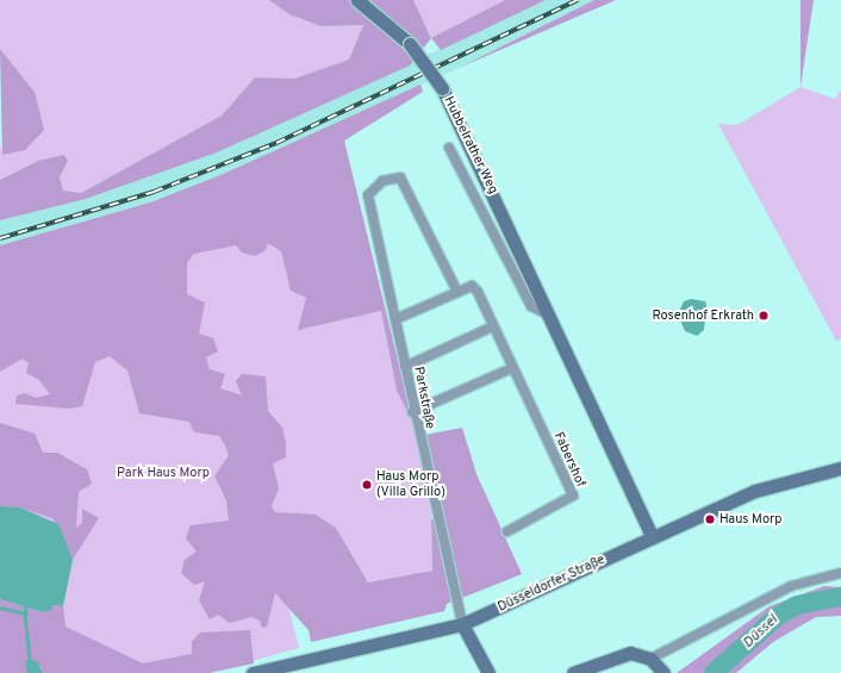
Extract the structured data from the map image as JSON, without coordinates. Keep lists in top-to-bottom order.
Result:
{
  "streets": {
    "street": [
      "Hubbelrather Weg",
      "Parkstraße",
      "Fabershof",
      "Düsseldorfer Straße"
    ]
  },
  "crossings": [
    ["Hubbelrather Weg", "Düsseldorfer Straße"],
    ["Parkstraße", "Fabershof"],
    ["Parkstraße", "Düsseldorfer Straße"]
  ],
  "water": ["Düssel"],
  "parks": ["Park Haus Morp"],
  "places": ["Rosenhof Erkrath", "Haus Morp (Villa Grillo)", "Haus Morp"]
}
